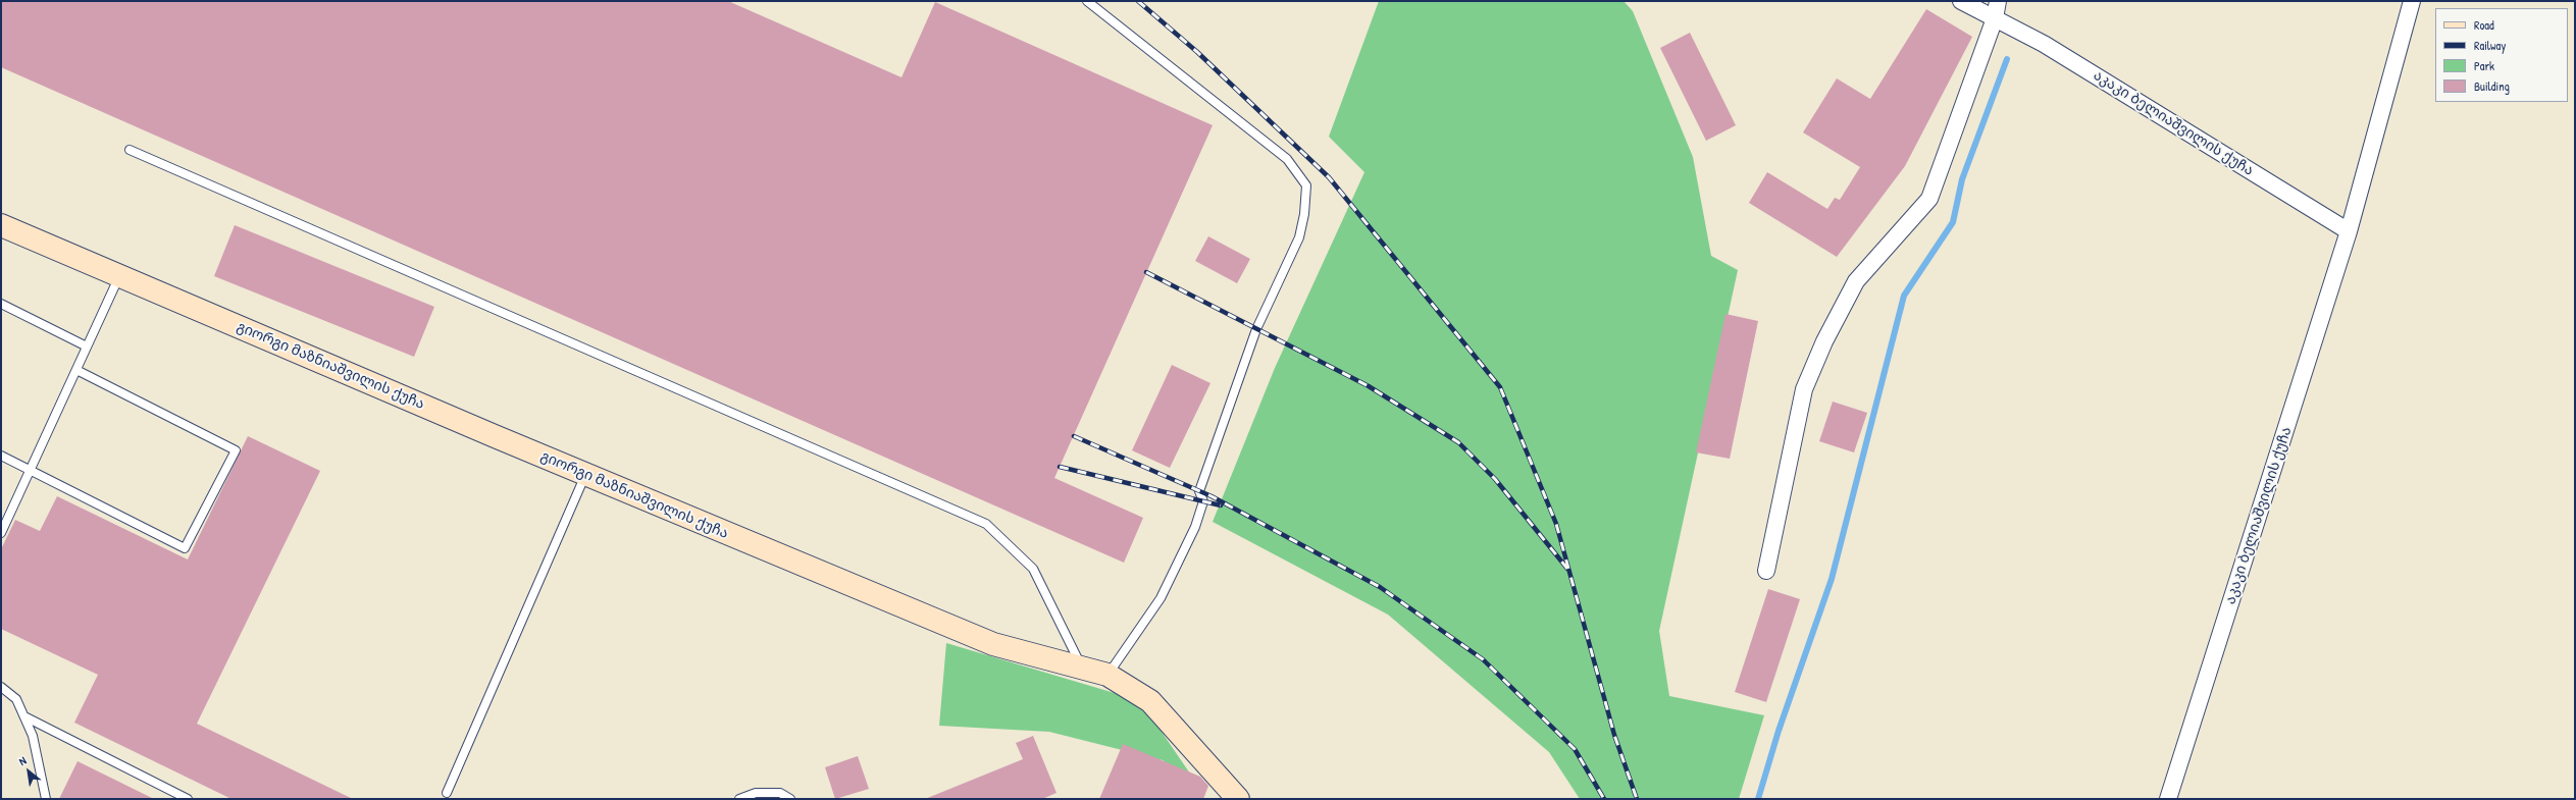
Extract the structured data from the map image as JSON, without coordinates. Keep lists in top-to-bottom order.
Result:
{
  "streets": {
    "street": ["აკაკი ბელიაშვილის ქუჩა", "გიორგი მაზნიაშვილის ქუჩა"]
  },
  "legend": [
    "Road",
    "Railway",
    "Park",
    "Building"
  ],
  "north": "top left"
}
